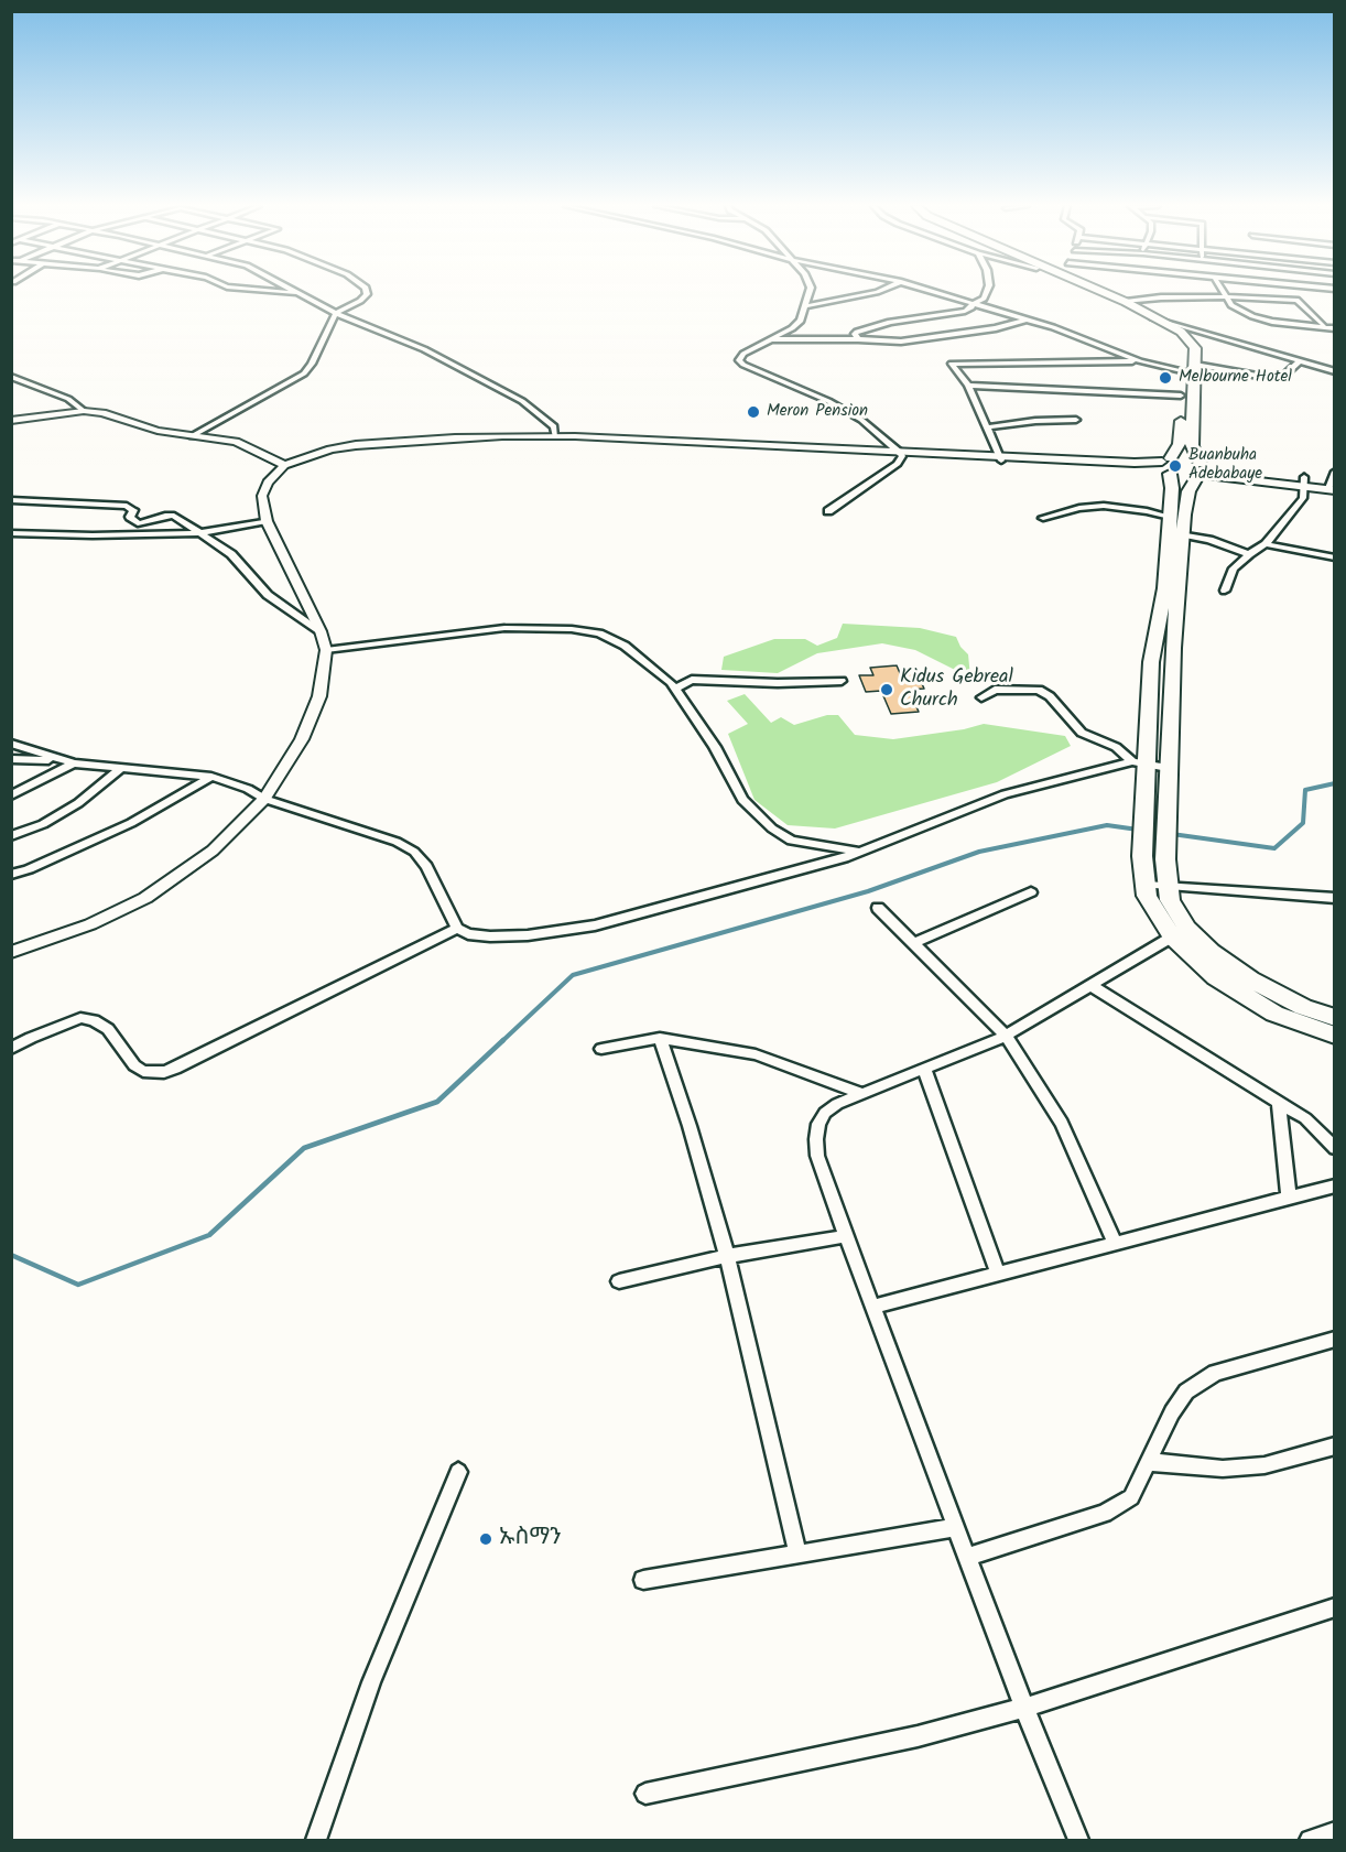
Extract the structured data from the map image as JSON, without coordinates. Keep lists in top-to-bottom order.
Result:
{
  "places": [
    "Melbourne Hotel",
    "Meron Pension",
    "Buanbuha Adebabaye",
    "Kidus Gebreal Church",
    "ኡስማን"
  ]
}
